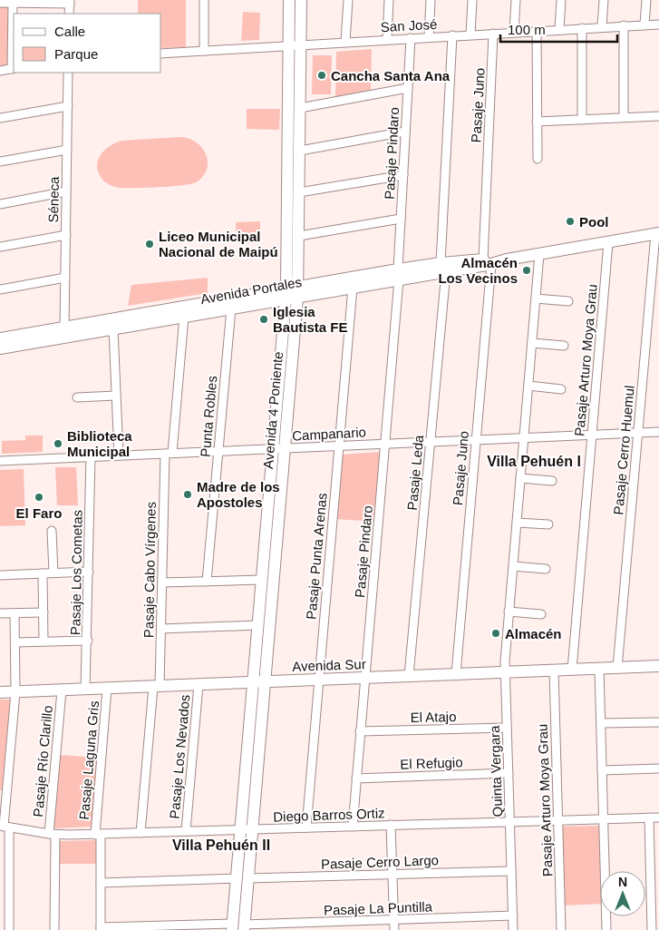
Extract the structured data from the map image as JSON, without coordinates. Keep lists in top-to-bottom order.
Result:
{
  "streets": {
    "street": [
      "San José",
      "Pasaje Juno",
      "Pasaje Pindaro",
      "Séneca",
      "Avenida Portales",
      "Pasaje Arturo Moya Grau",
      "Avenida 4 Poniente",
      "Punta Robles",
      "Campanario",
      "Pasaje Cerro Huemul",
      "Pasaje Leda",
      "Pasaje Punta Arenas",
      "Pasaje Cabo Vírgenes",
      "Pasaje Los Cometas",
      "Avenida Sur",
      "El Atajo",
      "Pasaje Los Nevados",
      "Pasaje Laguna Gris",
      "Pasaje Río Clarillo",
      "El Refugio",
      "Quinta Vergara",
      "Diego Barros Ortiz",
      "Pasaje Cerro Largo",
      "Pasaje La Puntilla"
    ]
  },
  "crossings": [
    ["San José", "Pasaje Juno"],
    ["San José", "Pasaje Pindaro"],
    ["San José", "Avenida 4 Poniente"],
    ["San José", "Pasaje Leda"],
    ["Pasaje Juno", "Avenida Portales"],
    ["Pasaje Juno", "Campanario"],
    ["Pasaje Juno", "Avenida Sur"],
    ["Pasaje Pindaro", "Avenida Portales"],
    ["Pasaje Pindaro", "Campanario"],
    ["Pasaje Pindaro", "Avenida Sur"],
    ["Pasaje Pindaro", "El Atajo"],
    ["Pasaje Pindaro", "El Refugio"],
    ["Pasaje Pindaro", "Diego Barros Ortiz"],
    ["Séneca", "Avenida Portales"],
    ["Avenida Portales", "Pasaje Arturo Moya Grau"],
    ["Avenida Portales", "Avenida 4 Poniente"],
    ["Avenida Portales", "Punta Robles"],
    ["Avenida Portales", "Pasaje Cerro Huemul"],
    ["Avenida Portales", "Pasaje Leda"],
    ["Avenida Portales", "Pasaje Punta Arenas"],
    ["Avenida Portales", "Pasaje Cabo Vírgenes"],
    ["Avenida Portales", "Quinta Vergara"],
    ["Pasaje Arturo Moya Grau", "Campanario"],
    ["Pasaje Arturo Moya Grau", "Avenida Sur"],
    ["Pasaje Arturo Moya Grau", "Diego Barros Ortiz"],
    ["Avenida 4 Poniente", "Campanario"],
    ["Avenida 4 Poniente", "Avenida Sur"],
    ["Avenida 4 Poniente", "Diego Barros Ortiz"],
    ["Avenida 4 Poniente", "Pasaje Cerro Largo"],
    ["Avenida 4 Poniente", "Pasaje La Puntilla"],
    ["Punta Robles", "Campanario"],
    ["Campanario", "Pasaje Cerro Huemul"],
    ["Campanario", "Pasaje Leda"],
    ["Campanario", "Pasaje Punta Arenas"],
    ["Campanario", "Pasaje Cabo Vírgenes"],
    ["Campanario", "Pasaje Los Cometas"],
    ["Campanario", "Quinta Vergara"],
    ["Pasaje Cerro Huemul", "Avenida Sur"],
    ["Pasaje Leda", "Avenida Sur"],
    ["Pasaje Punta Arenas", "Avenida Sur"],
    ["Pasaje Punta Arenas", "Diego Barros Ortiz"],
    ["Pasaje Cabo Vírgenes", "Avenida Sur"],
    ["Pasaje Cabo Vírgenes", "Diego Barros Ortiz"],
    ["Pasaje Los Cometas", "Avenida Sur"],
    ["Avenida Sur", "Pasaje Los Nevados"],
    ["Avenida Sur", "Pasaje Laguna Gris"],
    ["Avenida Sur", "Pasaje Río Clarillo"],
    ["Avenida Sur", "Quinta Vergara"],
    ["El Atajo", "Quinta Vergara"],
    ["Pasaje Los Nevados", "Diego Barros Ortiz"],
    ["Pasaje Laguna Gris", "Diego Barros Ortiz"],
    ["Pasaje Laguna Gris", "Pasaje Cerro Largo"],
    ["Pasaje Laguna Gris", "Pasaje La Puntilla"],
    ["Pasaje Río Clarillo", "Diego Barros Ortiz"],
    ["El Refugio", "Quinta Vergara"],
    ["Quinta Vergara", "Diego Barros Ortiz"],
    ["Quinta Vergara", "Pasaje Cerro Largo"],
    ["Quinta Vergara", "Pasaje La Puntilla"]
  ],
  "districts": ["Villa Pehuén I", "Villa Pehuén II"],
  "places": [
    "Cancha Santa Ana",
    "Pool",
    "Liceo Municipal Nacional de Maipú",
    "Almacén Los Vecinos",
    "Iglesia Bautista FE",
    "Biblioteca Municipal",
    "Madre de los Apostoles",
    "El Faro",
    "Almacén"
  ],
  "legend": ["Calle", "Parque"],
  "scale_bar": "100 m",
  "north": "top"
}
